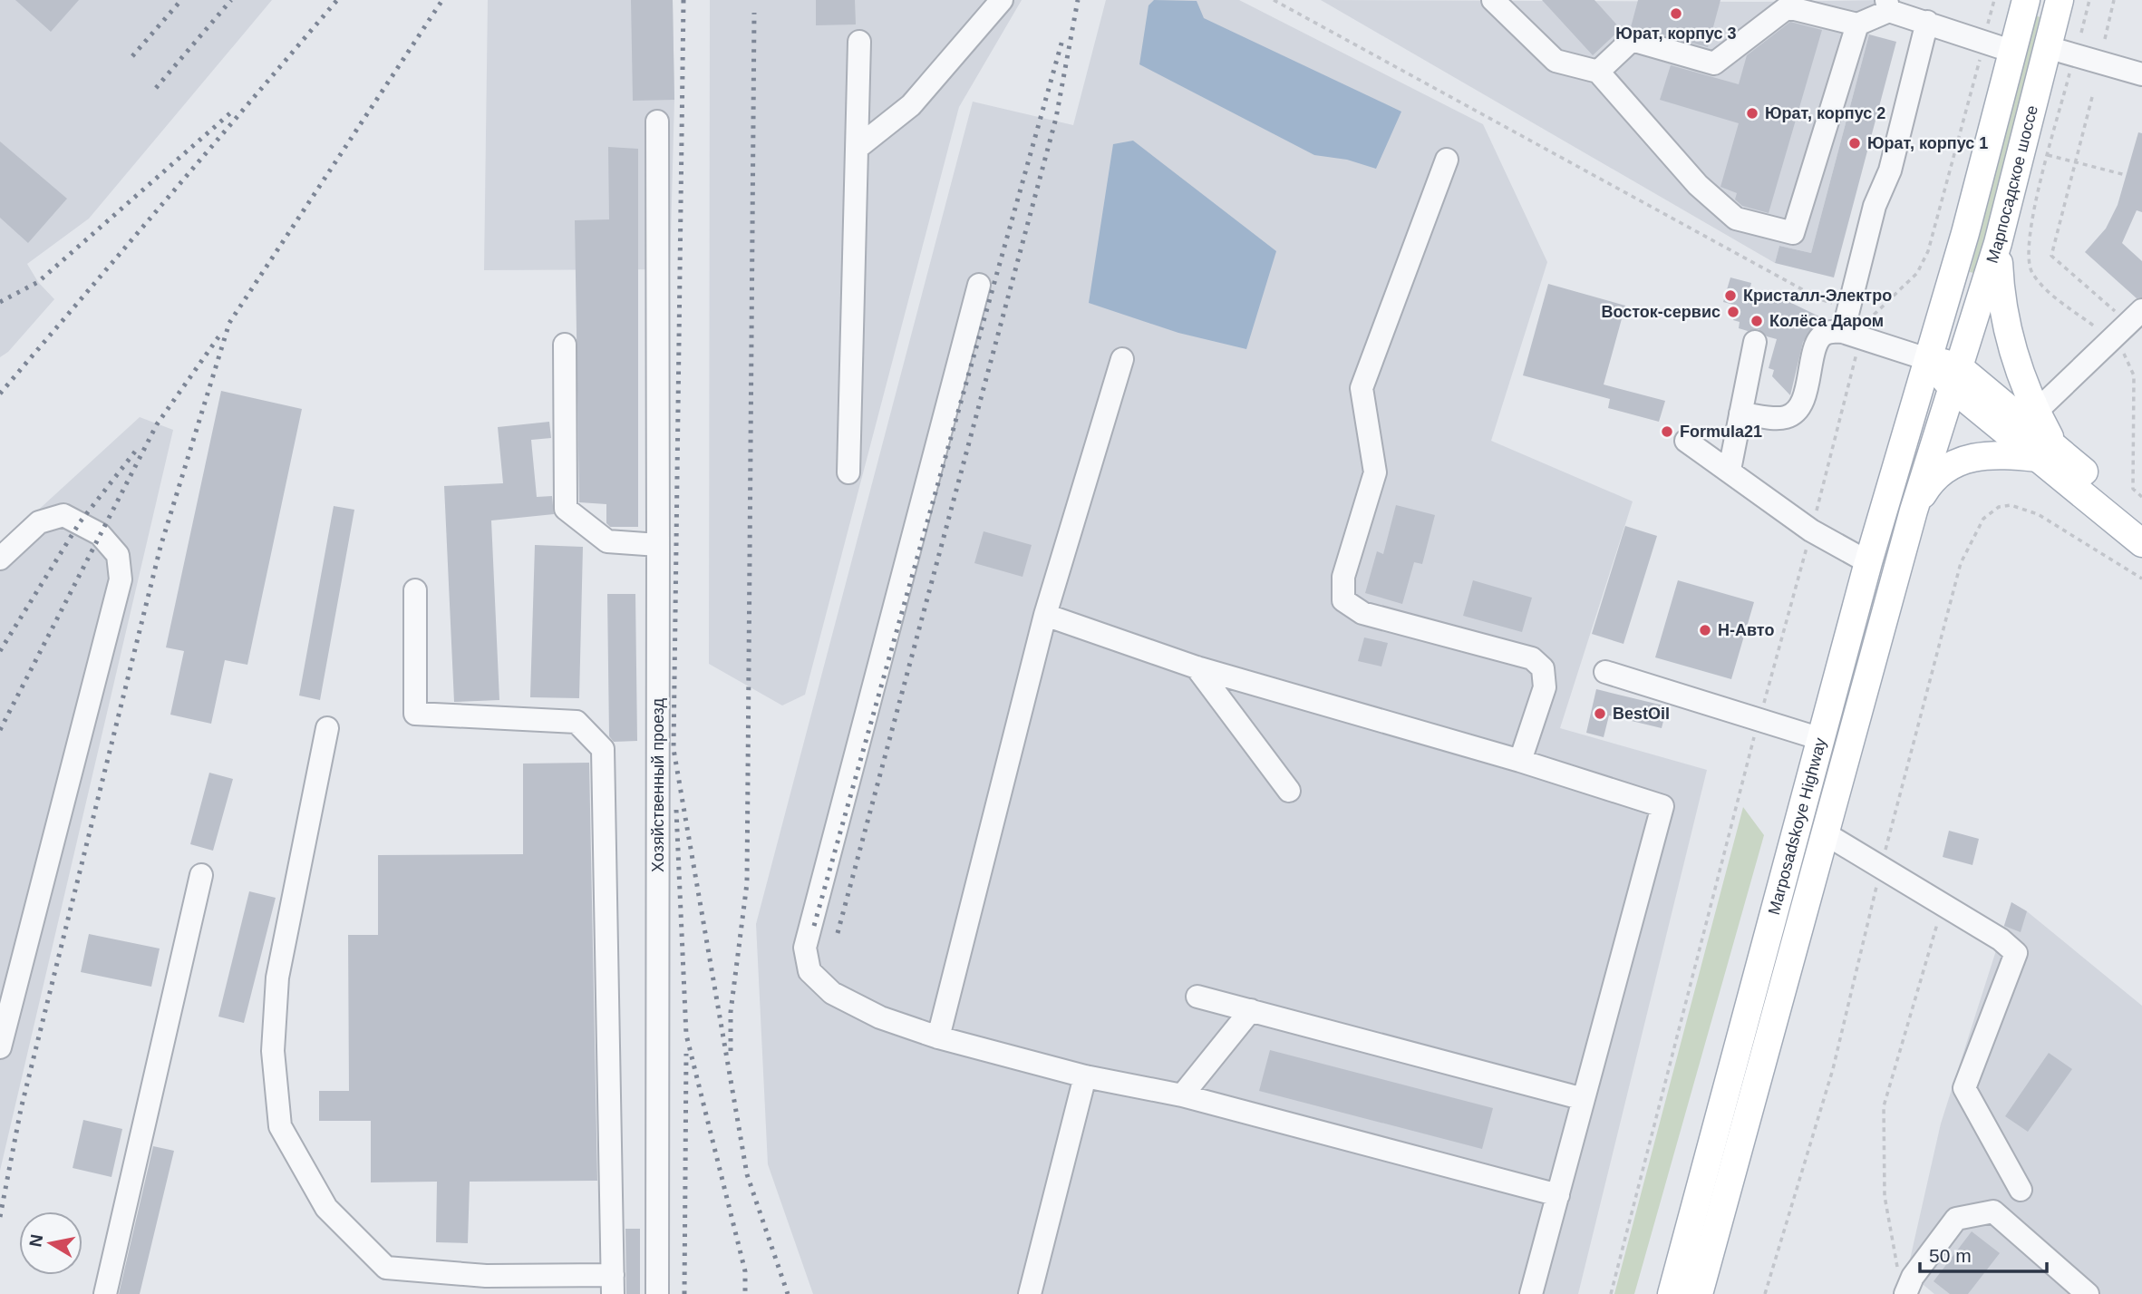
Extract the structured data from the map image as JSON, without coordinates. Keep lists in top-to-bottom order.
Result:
{
  "streets": {
    "main road": ["Марпосадское шоссе", "Marposadskoye Highway"],
    "street": ["Хозяйственный проезд"]
  },
  "crossings": [
    ["Марпосадское шоссе", "Marposadskoye Highway"]
  ],
  "places": [
    "Юрат, корпус 3",
    "Юрат, корпус 2",
    "Юрат, корпус 1",
    "Кристалл-Электро",
    "Восток-сервис",
    "Колёса Даром",
    "Formula21",
    "Н-Авто",
    "BestOil"
  ],
  "scale_bar": "50 m",
  "north": "left"
}
